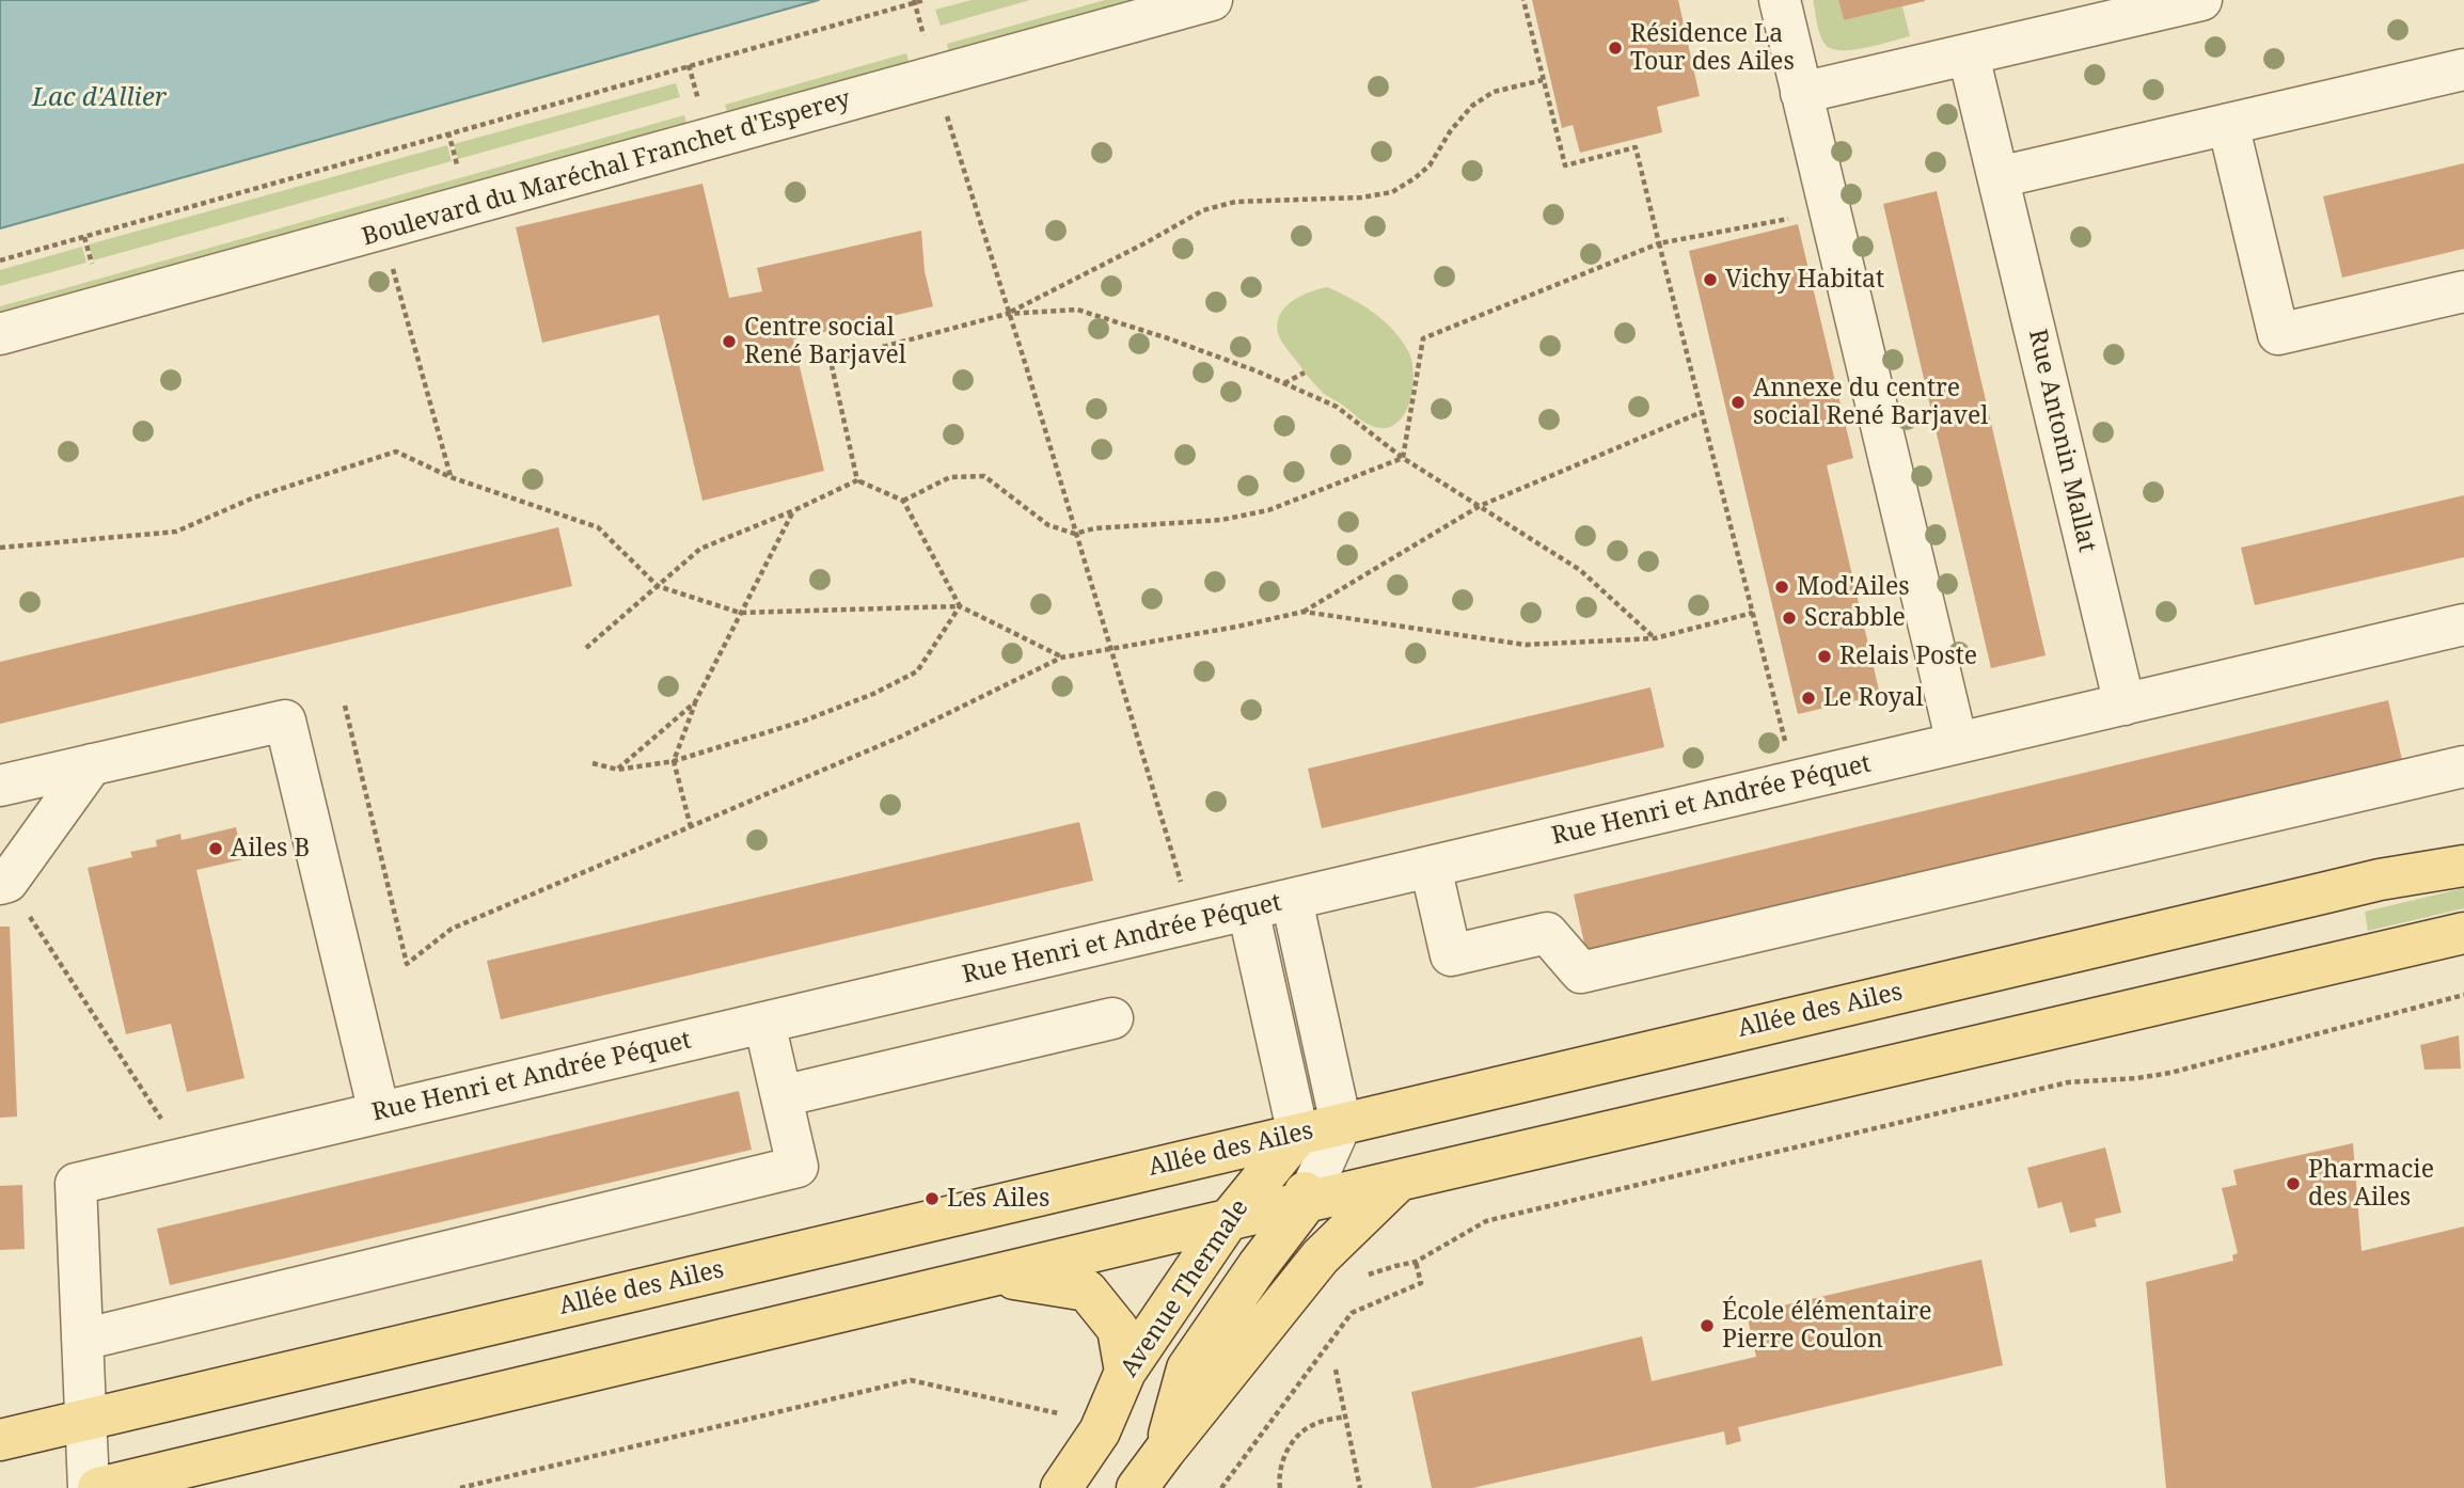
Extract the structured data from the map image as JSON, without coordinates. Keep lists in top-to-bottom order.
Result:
{
  "streets": {
    "main road": ["Allée des Ailes", "Avenue Thermale"],
    "street": ["Boulevard du Maréchal Franchet d'Esperey", "Rue Antonin Mallat", "Rue Henri et Andrée Péquet"]
  },
  "crossings": [
    ["Rue Antonin Mallat", "Rue Henri et Andrée Péquet"],
    ["Rue Henri et Andrée Péquet", "Allée des Ailes"],
    ["Allée des Ailes", "Avenue Thermale"]
  ],
  "water": ["Lac d'Allier"],
  "places": [
    "Résidence La Tour des Ailes",
    "Vichy Habitat",
    "Centre social René Barjavel",
    "Annexe du centre social René Barjavel",
    "Mod'Ailes",
    "Scrabble",
    "Relais Poste",
    "Le Royal",
    "Ailes B",
    "Pharmacie des Ailes",
    "Les Ailes",
    "École élémentaire Pierre Coulon"
  ]
}
